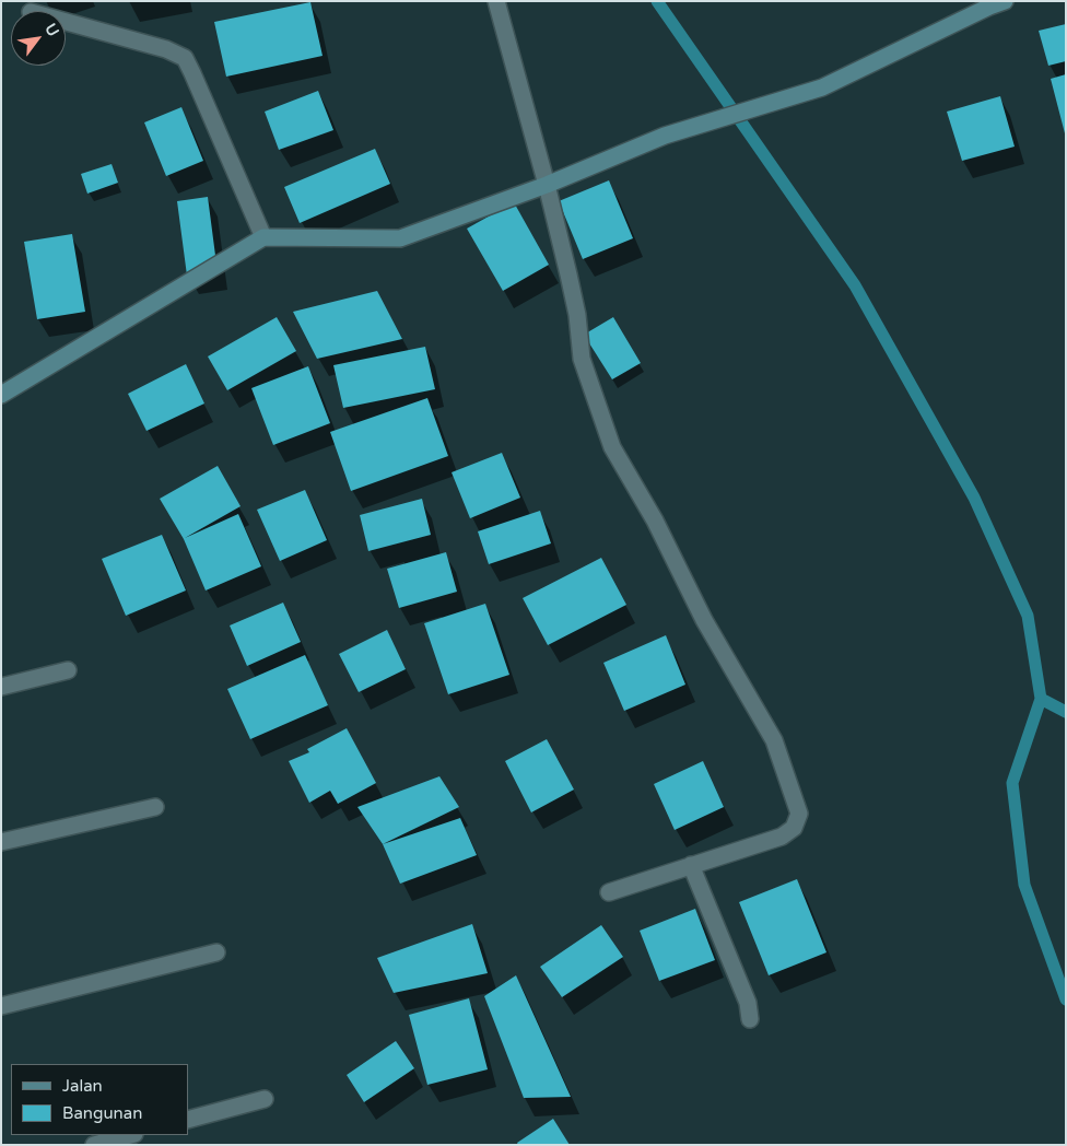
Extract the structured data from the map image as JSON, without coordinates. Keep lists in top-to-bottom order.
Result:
{
  "legend": ["Jalan", "Bangunan"],
  "north": "top right"
}
